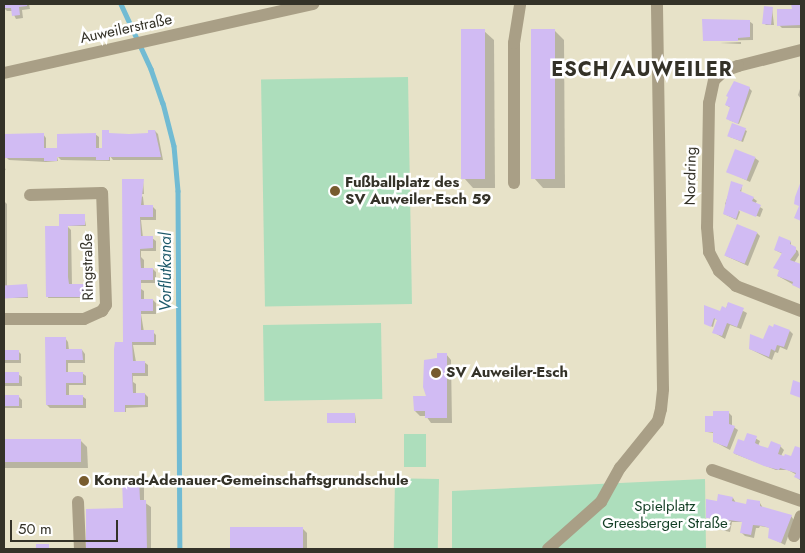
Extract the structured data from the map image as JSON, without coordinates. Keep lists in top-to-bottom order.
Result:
{
  "streets": {
    "street": ["Auweilerstraße", "Nordring", "Ringstraße"]
  },
  "districts": ["ESCH/AUWEILER"],
  "water": ["Vorflutkanal"],
  "parks": ["Spielplatz Greesberger Straße"],
  "places": ["Fußballplatz des SV Auweiler-Esch 59", "SV Auweiler-Esch", "Konrad-Adenauer-Gemeinschaftsgrundschule"],
  "scale_bar": "50 m"
}
